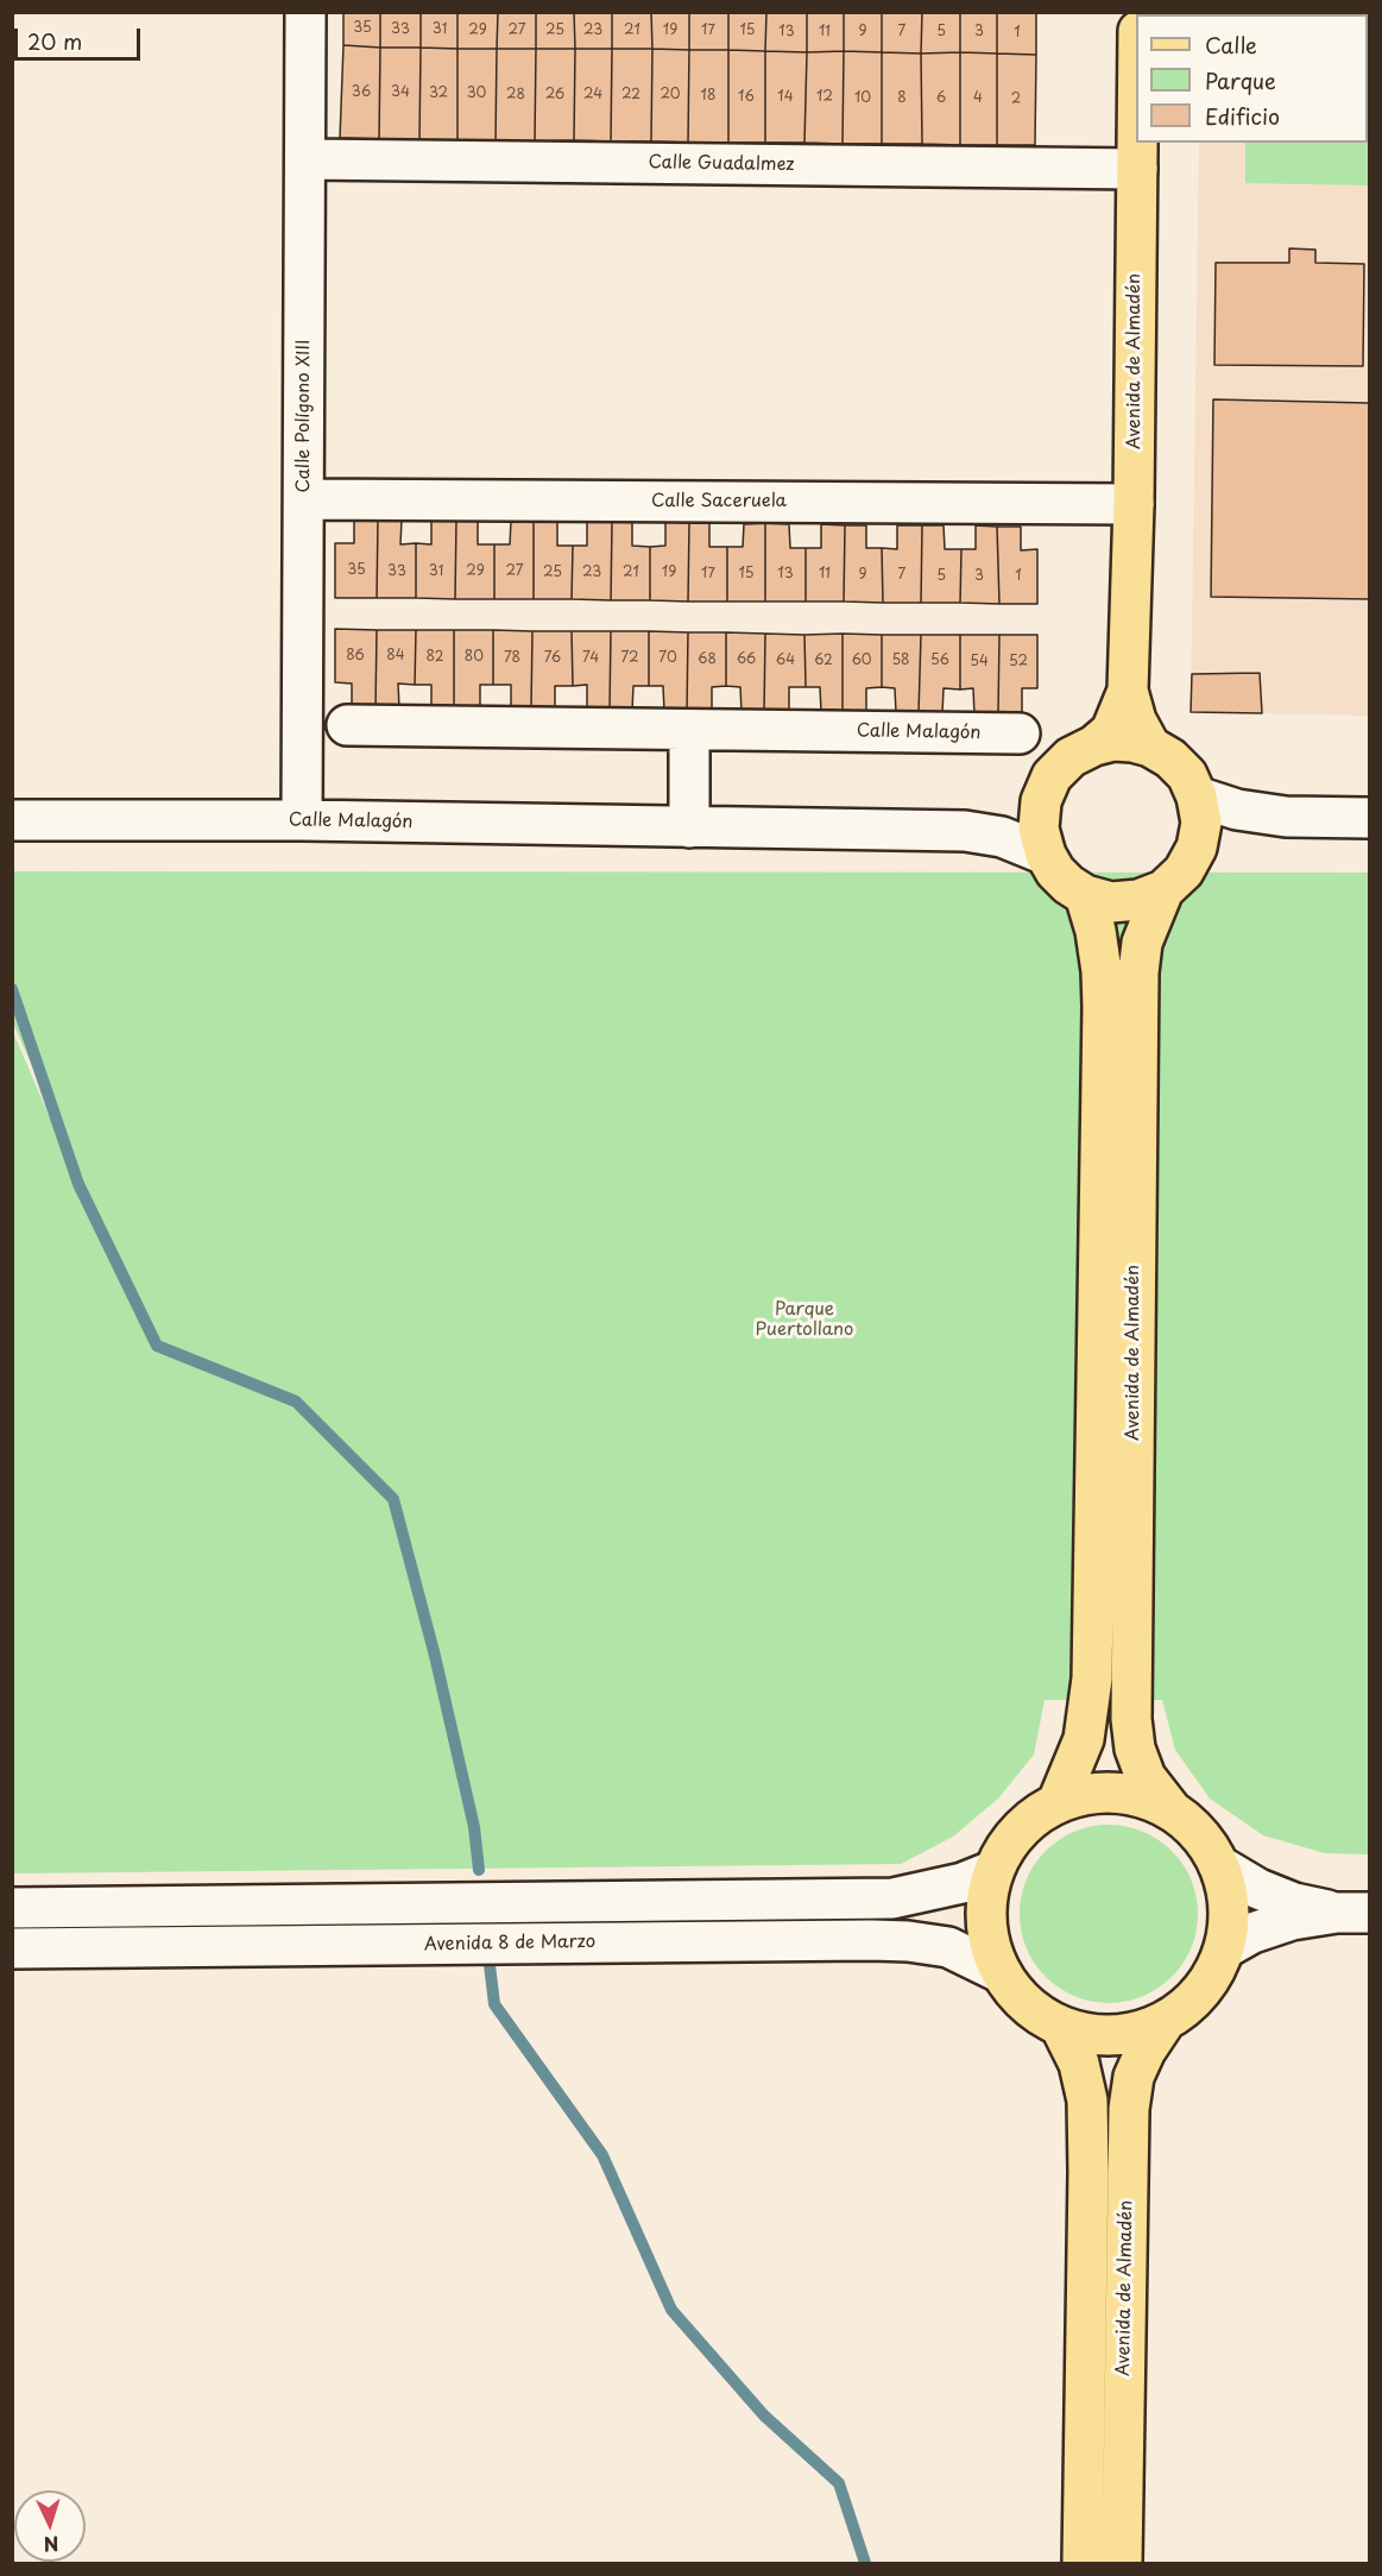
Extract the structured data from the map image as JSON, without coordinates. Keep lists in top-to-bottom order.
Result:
{
  "streets": {
    "main road": ["Avenida de Almadén"],
    "street": [
      "Calle Guadalmez",
      "Calle Polígono XIII",
      "Calle Saceruela",
      "Calle Malagón",
      "Avenida 8 de Marzo"
    ]
  },
  "crossings": [
    ["Calle Guadalmez", "Avenida de Almadén"],
    ["Calle Guadalmez", "Calle Polígono XIII"],
    ["Avenida de Almadén", "Calle Saceruela"],
    ["Avenida de Almadén", "Calle Malagón"],
    ["Avenida de Almadén", "Avenida 8 de Marzo"],
    ["Calle Polígono XIII", "Calle Saceruela"],
    ["Calle Polígono XIII", "Calle Malagón"]
  ],
  "parks": ["Parque Puertollano"],
  "house_numbers": [
    "35",
    "33",
    "31",
    "29",
    "27",
    "25",
    "23",
    "21",
    "19",
    "17",
    "15",
    "13",
    "11",
    "9",
    "7",
    "5",
    "3",
    "1",
    "36",
    "34",
    "32",
    "30",
    "28",
    "26",
    "24",
    "22",
    "20",
    "18",
    "16",
    "14",
    "12",
    "10",
    "8",
    "6",
    "4",
    "2",
    "35",
    "33",
    "31",
    "29",
    "27",
    "25",
    "23",
    "21",
    "19",
    "17",
    "15",
    "13",
    "11",
    "9",
    "7",
    "5",
    "3",
    "1",
    "86",
    "84",
    "82",
    "80",
    "78",
    "76",
    "74",
    "72",
    "70",
    "68",
    "66",
    "64",
    "62",
    "60",
    "58",
    "56",
    "54",
    "52"
  ],
  "legend": ["Calle", "Parque", "Edificio"],
  "scale_bar": "20 m",
  "north": "bottom"
}
